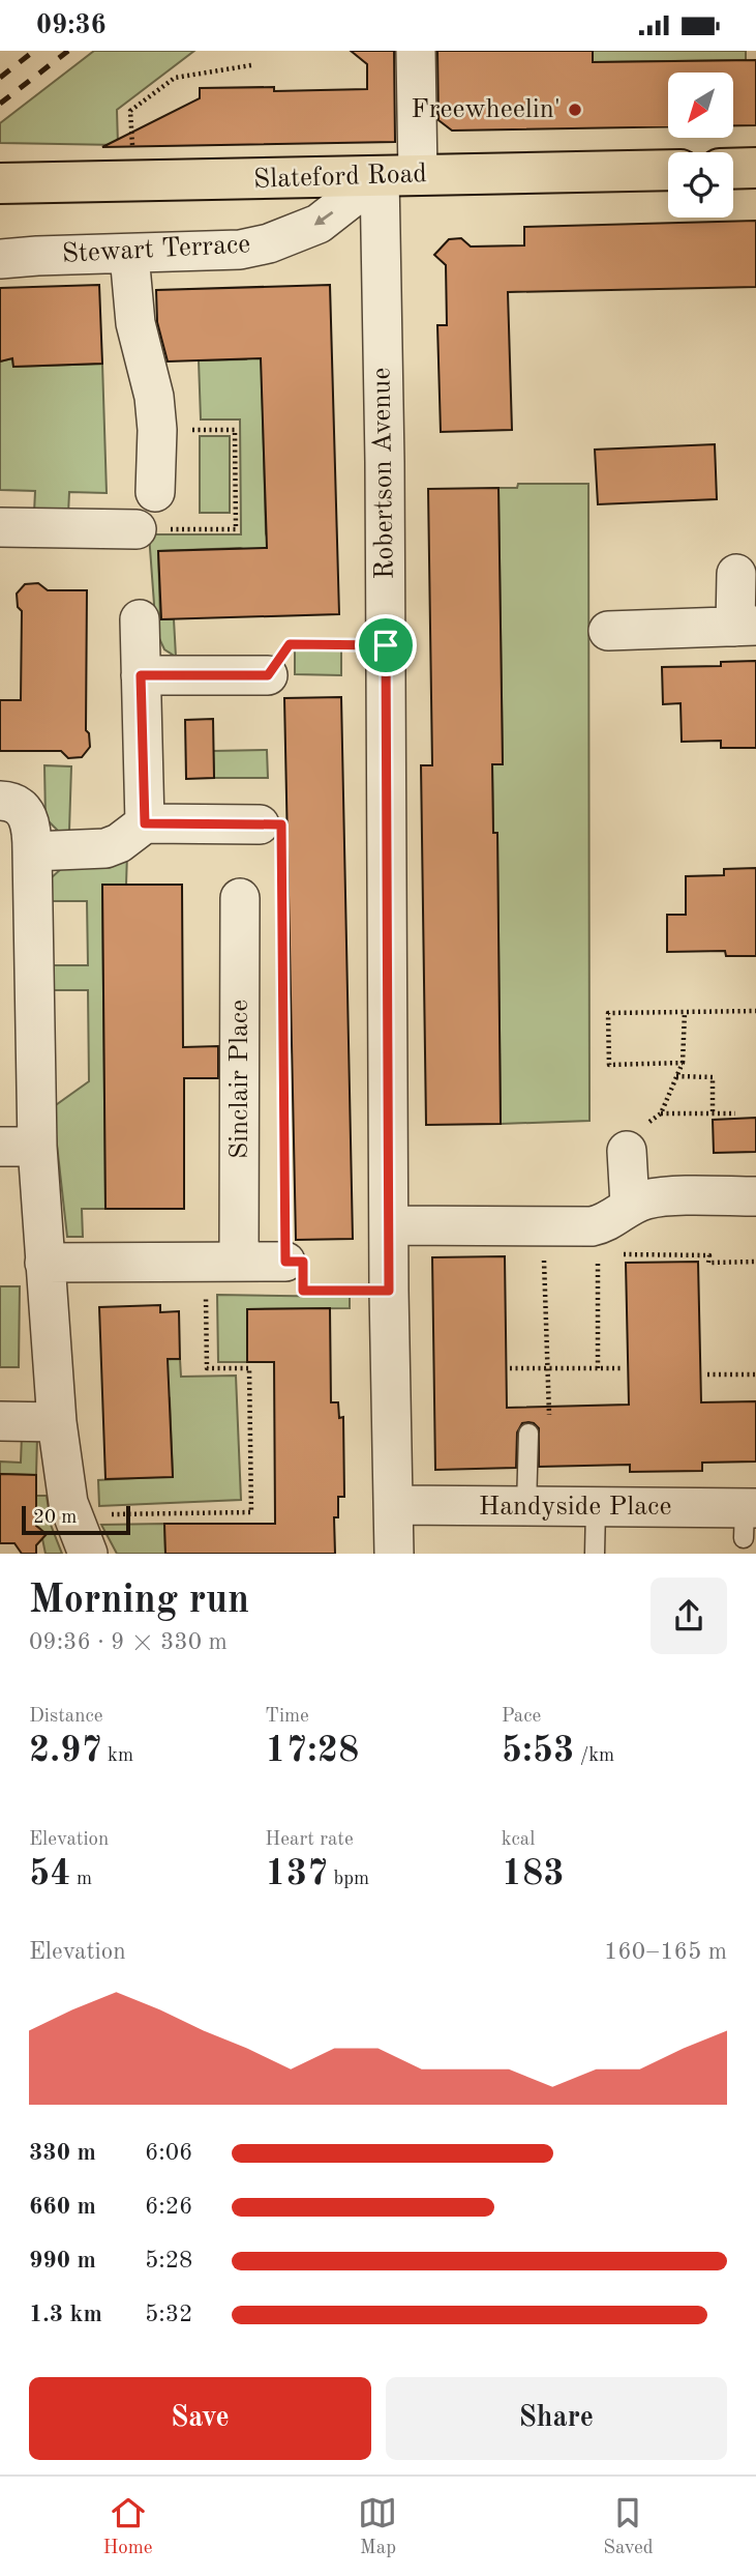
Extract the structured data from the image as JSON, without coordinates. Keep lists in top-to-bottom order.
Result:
{
  "streets": {
    "main road": ["Slateford Road"],
    "street": [
      "Stewart Terrace",
      "Robertson Avenue",
      "Sinclair Place",
      "Handyside Place"
    ]
  },
  "crossings": [
    ["Slateford Road", "Stewart Terrace"],
    ["Slateford Road", "Robertson Avenue"],
    ["Stewart Terrace", "Robertson Avenue"],
    ["Robertson Avenue", "Handyside Place"]
  ],
  "one_way": ["Stewart Terrace"],
  "places": ["Freewheelin'"],
  "scale_bar": "20 m",
  "north": "bottom left",
  "page": {
    "status": "09:36",
    "scale": "20 m",
    "heading": ["Morning run", "09:36 · 9 × 330 m"],
    "stats": [
      ["Distance", "2.97 km"],
      ["Time", "17:28"],
      ["Pace", "5:53 /km"],
      ["Elevation", "54 m"],
      ["Heart rate", "137 bpm"],
      ["kcal", "183"]
    ],
    "chart": ["Elevation", "160–165 m"],
    "list": [
      {
        "name": "330 m",
        "note": "6:06"
      },
      {
        "name": "660 m",
        "note": "6:26"
      },
      {
        "name": "990 m",
        "note": "5:28"
      },
      {
        "name": "1.3 km",
        "note": "5:32"
      }
    ],
    "buttons": ["Save", "Share"],
    "tabs": ["Home", "Map", "Saved"]
  }
}
